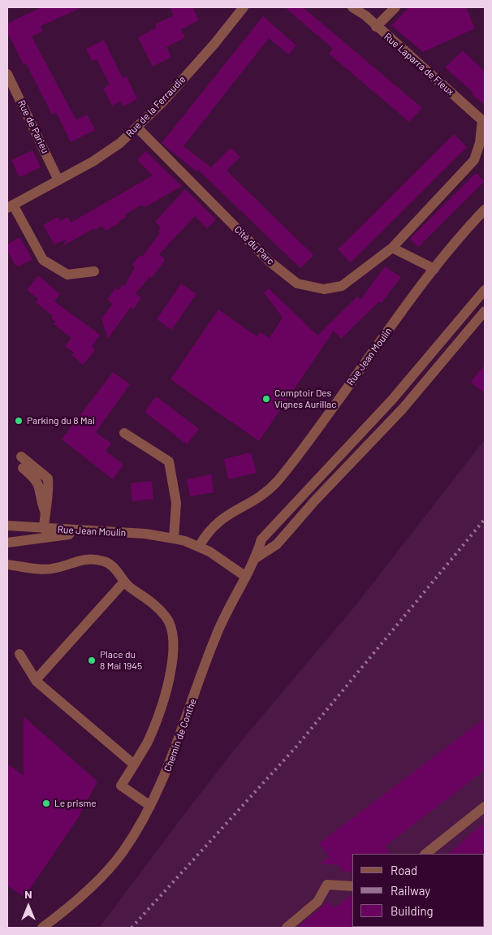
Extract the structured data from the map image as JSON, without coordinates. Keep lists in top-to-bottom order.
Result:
{
  "streets": {
    "street": [
      "Rue Laparra de Fieux",
      "Rue de la Ferraudie",
      "Rue de Parieu",
      "Cité du Parc",
      "Rue Jean Moulin",
      "Chemin de Conthe"
    ]
  },
  "crossings": [
    ["Rue Laparra de Fieux", "Cité du Parc"],
    ["Rue de la Ferraudie", "Rue de Parieu"],
    ["Rue de la Ferraudie", "Cité du Parc"],
    ["Rue Jean Moulin", "Chemin de Conthe"]
  ],
  "places": [
    "Comptoir Des Vignes Aurillac",
    "Parking du 8 Mai",
    "Place du 8 Mai 1945",
    "Le prisme"
  ],
  "legend": ["Road", "Railway", "Building"],
  "north": "top"
}
